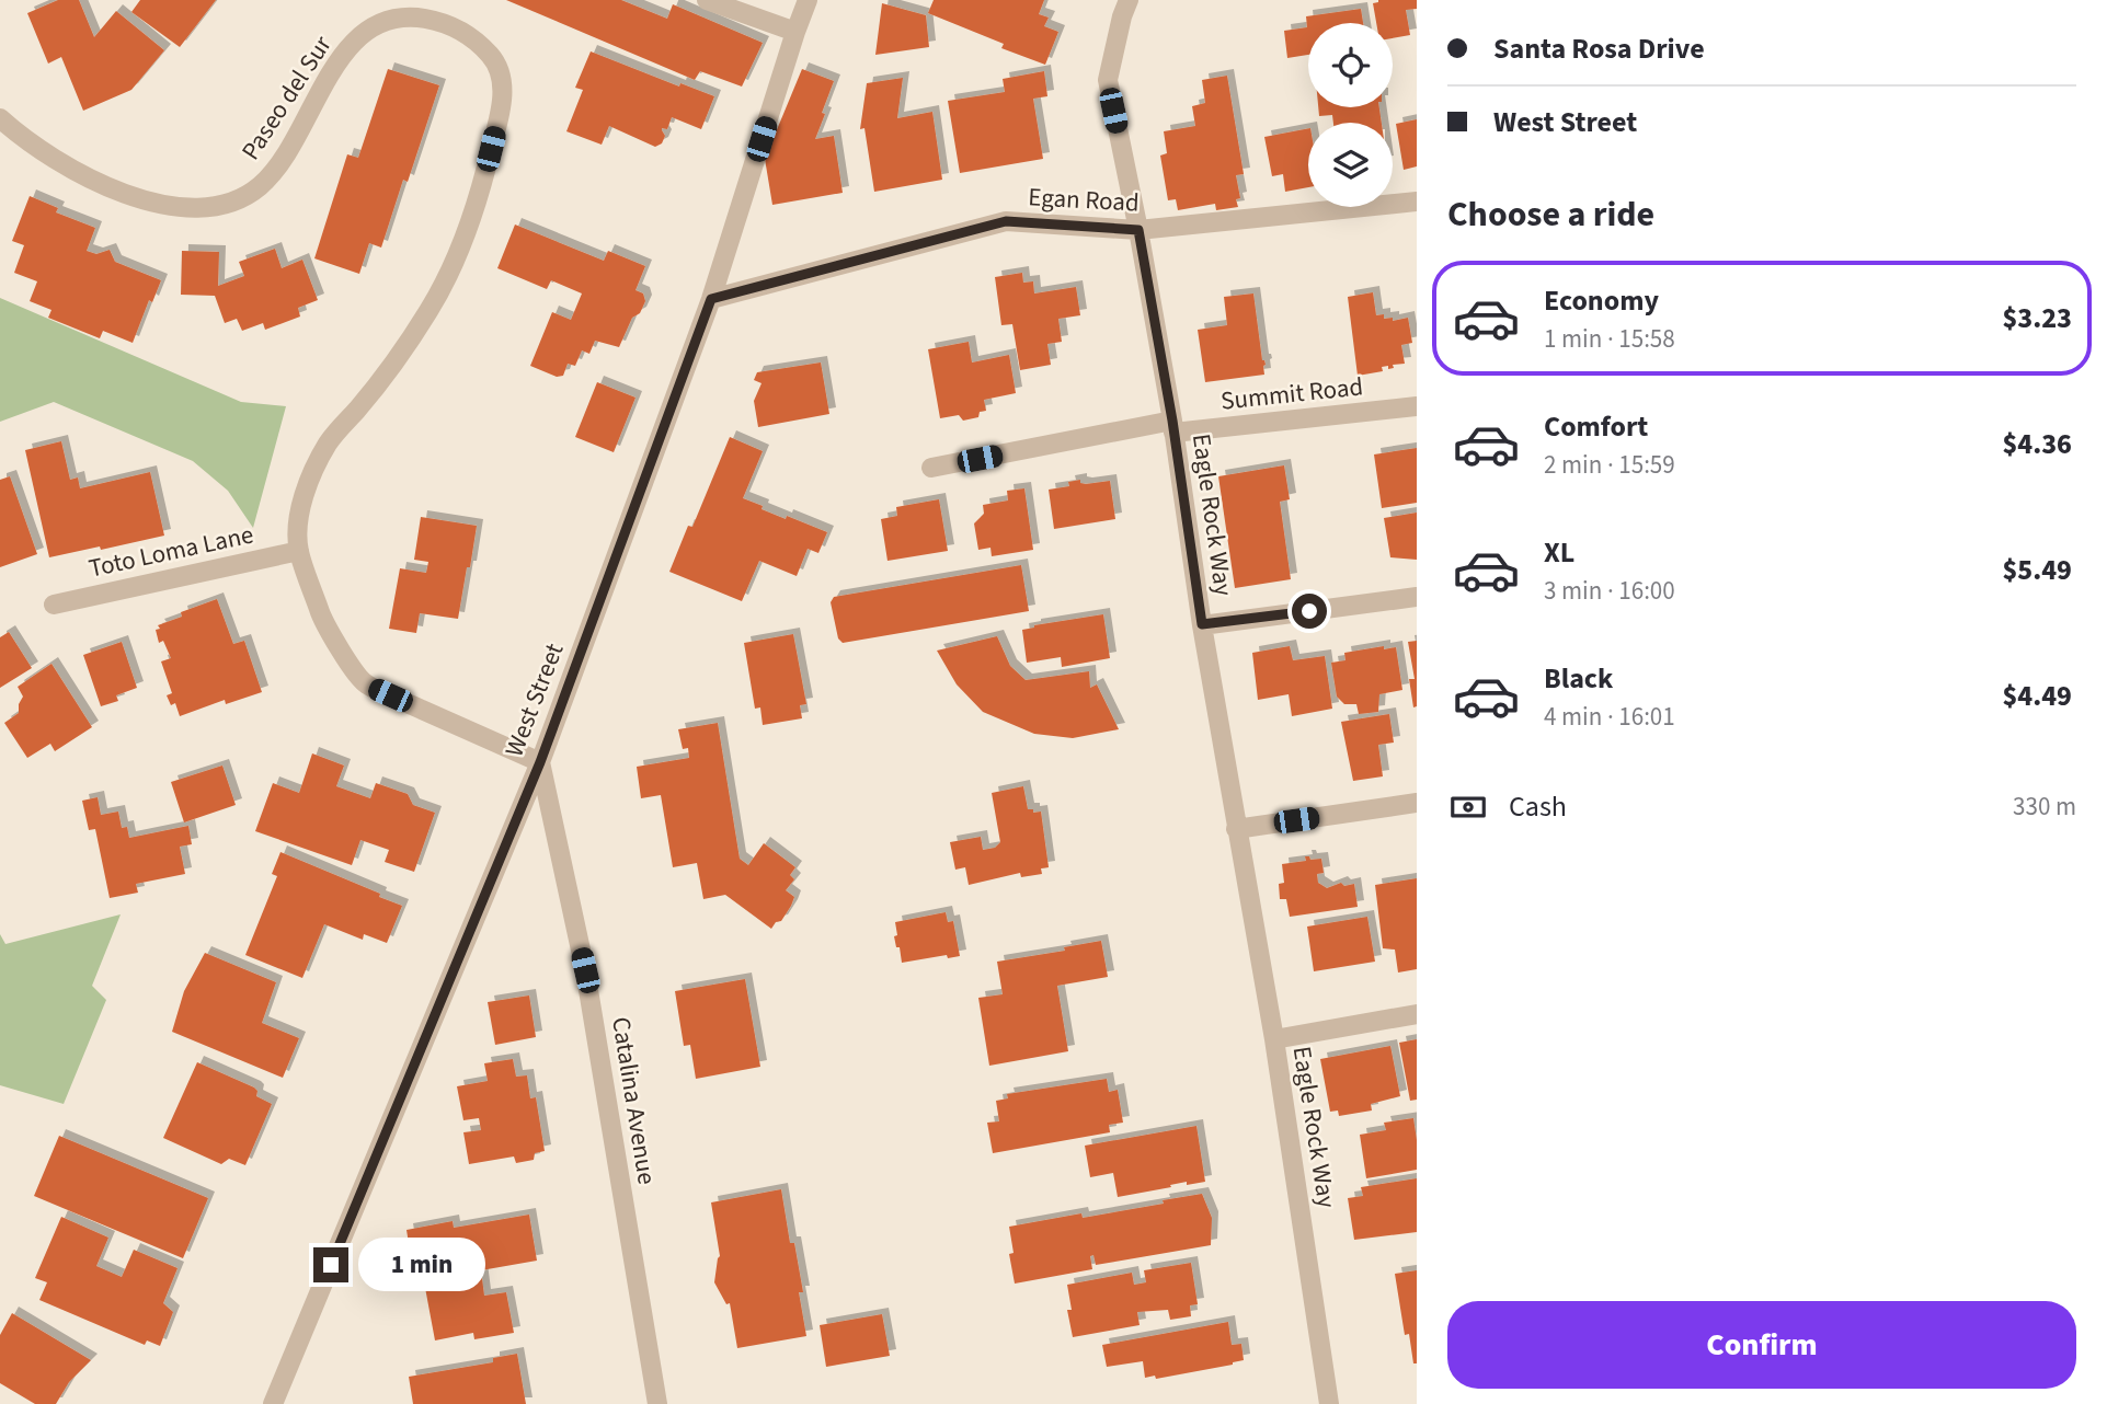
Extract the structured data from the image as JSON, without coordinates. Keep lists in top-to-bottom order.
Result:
{
  "streets": {
    "street": [
      "Paseo del Sur",
      "Egan Road",
      "Summit Road",
      "Eagle Rock Way",
      "Toto Loma Lane",
      "West Street",
      "Catalina Avenue"
    ]
  },
  "crossings": [
    ["Paseo del Sur", "Toto Loma Lane"],
    ["Paseo del Sur", "West Street"],
    ["Paseo del Sur", "Catalina Avenue"],
    ["Egan Road", "Eagle Rock Way"],
    ["Egan Road", "West Street"],
    ["Summit Road", "Eagle Rock Way"],
    ["West Street", "Catalina Avenue"]
  ],
  "page": {
    "banner": ["Santa Rosa Drive", "West Street"],
    "heading": "Choose a ride",
    "list": [
      {
        "name": "Economy",
        "note": "1 min · 15:58",
        "value": "$3.23"
      },
      {
        "name": "Comfort",
        "note": "2 min · 15:59",
        "value": "$4.36"
      },
      {
        "name": "XL",
        "note": "3 min · 16:00",
        "value": "$5.49"
      },
      {
        "name": "Black",
        "note": "4 min · 16:01",
        "value": "$4.49"
      }
    ],
    "pay": ["Cash", "330 m"],
    "bubble": "1 min",
    "buttons": "Confirm"
  }
}
